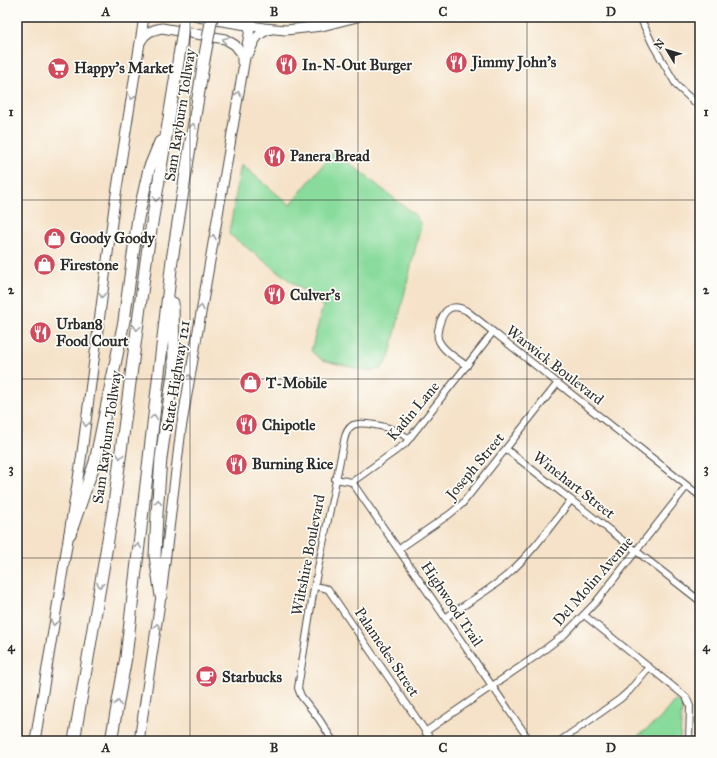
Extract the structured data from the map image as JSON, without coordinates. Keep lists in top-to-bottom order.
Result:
{
  "streets": {
    "highway": ["Sam Rayburn Tollway"],
    "main road": ["State Highway 121"],
    "street": [
      "Warwick Boulevard",
      "Kadin Lane",
      "Joseph Street",
      "Winehart Street",
      "Wiltshire Boulevard",
      "Del Molin Avenue",
      "Highwood Trail",
      "Palamedes Street"
    ]
  },
  "crossings": [
    ["Warwick Boulevard", "Kadin Lane"],
    ["Warwick Boulevard", "Joseph Street"],
    ["Warwick Boulevard", "Del Molin Avenue"],
    ["Kadin Lane", "Wiltshire Boulevard"],
    ["Kadin Lane", "Highwood Trail"],
    ["Joseph Street", "Winehart Street"],
    ["Joseph Street", "Highwood Trail"],
    ["Winehart Street", "Del Molin Avenue"],
    ["Wiltshire Boulevard", "Palamedes Street"],
    ["Del Molin Avenue", "Highwood Trail"],
    ["Del Molin Avenue", "Palamedes Street"]
  ],
  "one_way": ["State Highway 121"],
  "places": {
    "restaurant": [
      "Jimmy John's",
      "In-N-Out Burger",
      "Panera Bread",
      "Culver's",
      "Urban8 Food Court",
      "Chipotle",
      "Burning Rice"
    ],
    "supermarket": ["Happy's Market"],
    "shop": ["Goody Goody", "Firestone", "T-Mobile"],
    "cafe": ["Starbucks"]
  },
  "north": "top left",
  "grid": {
    "columns": [
      "A",
      "B",
      "C",
      "D"
    ],
    "rows": [
      "1",
      "2",
      "3",
      "4"
    ]
  }
}
